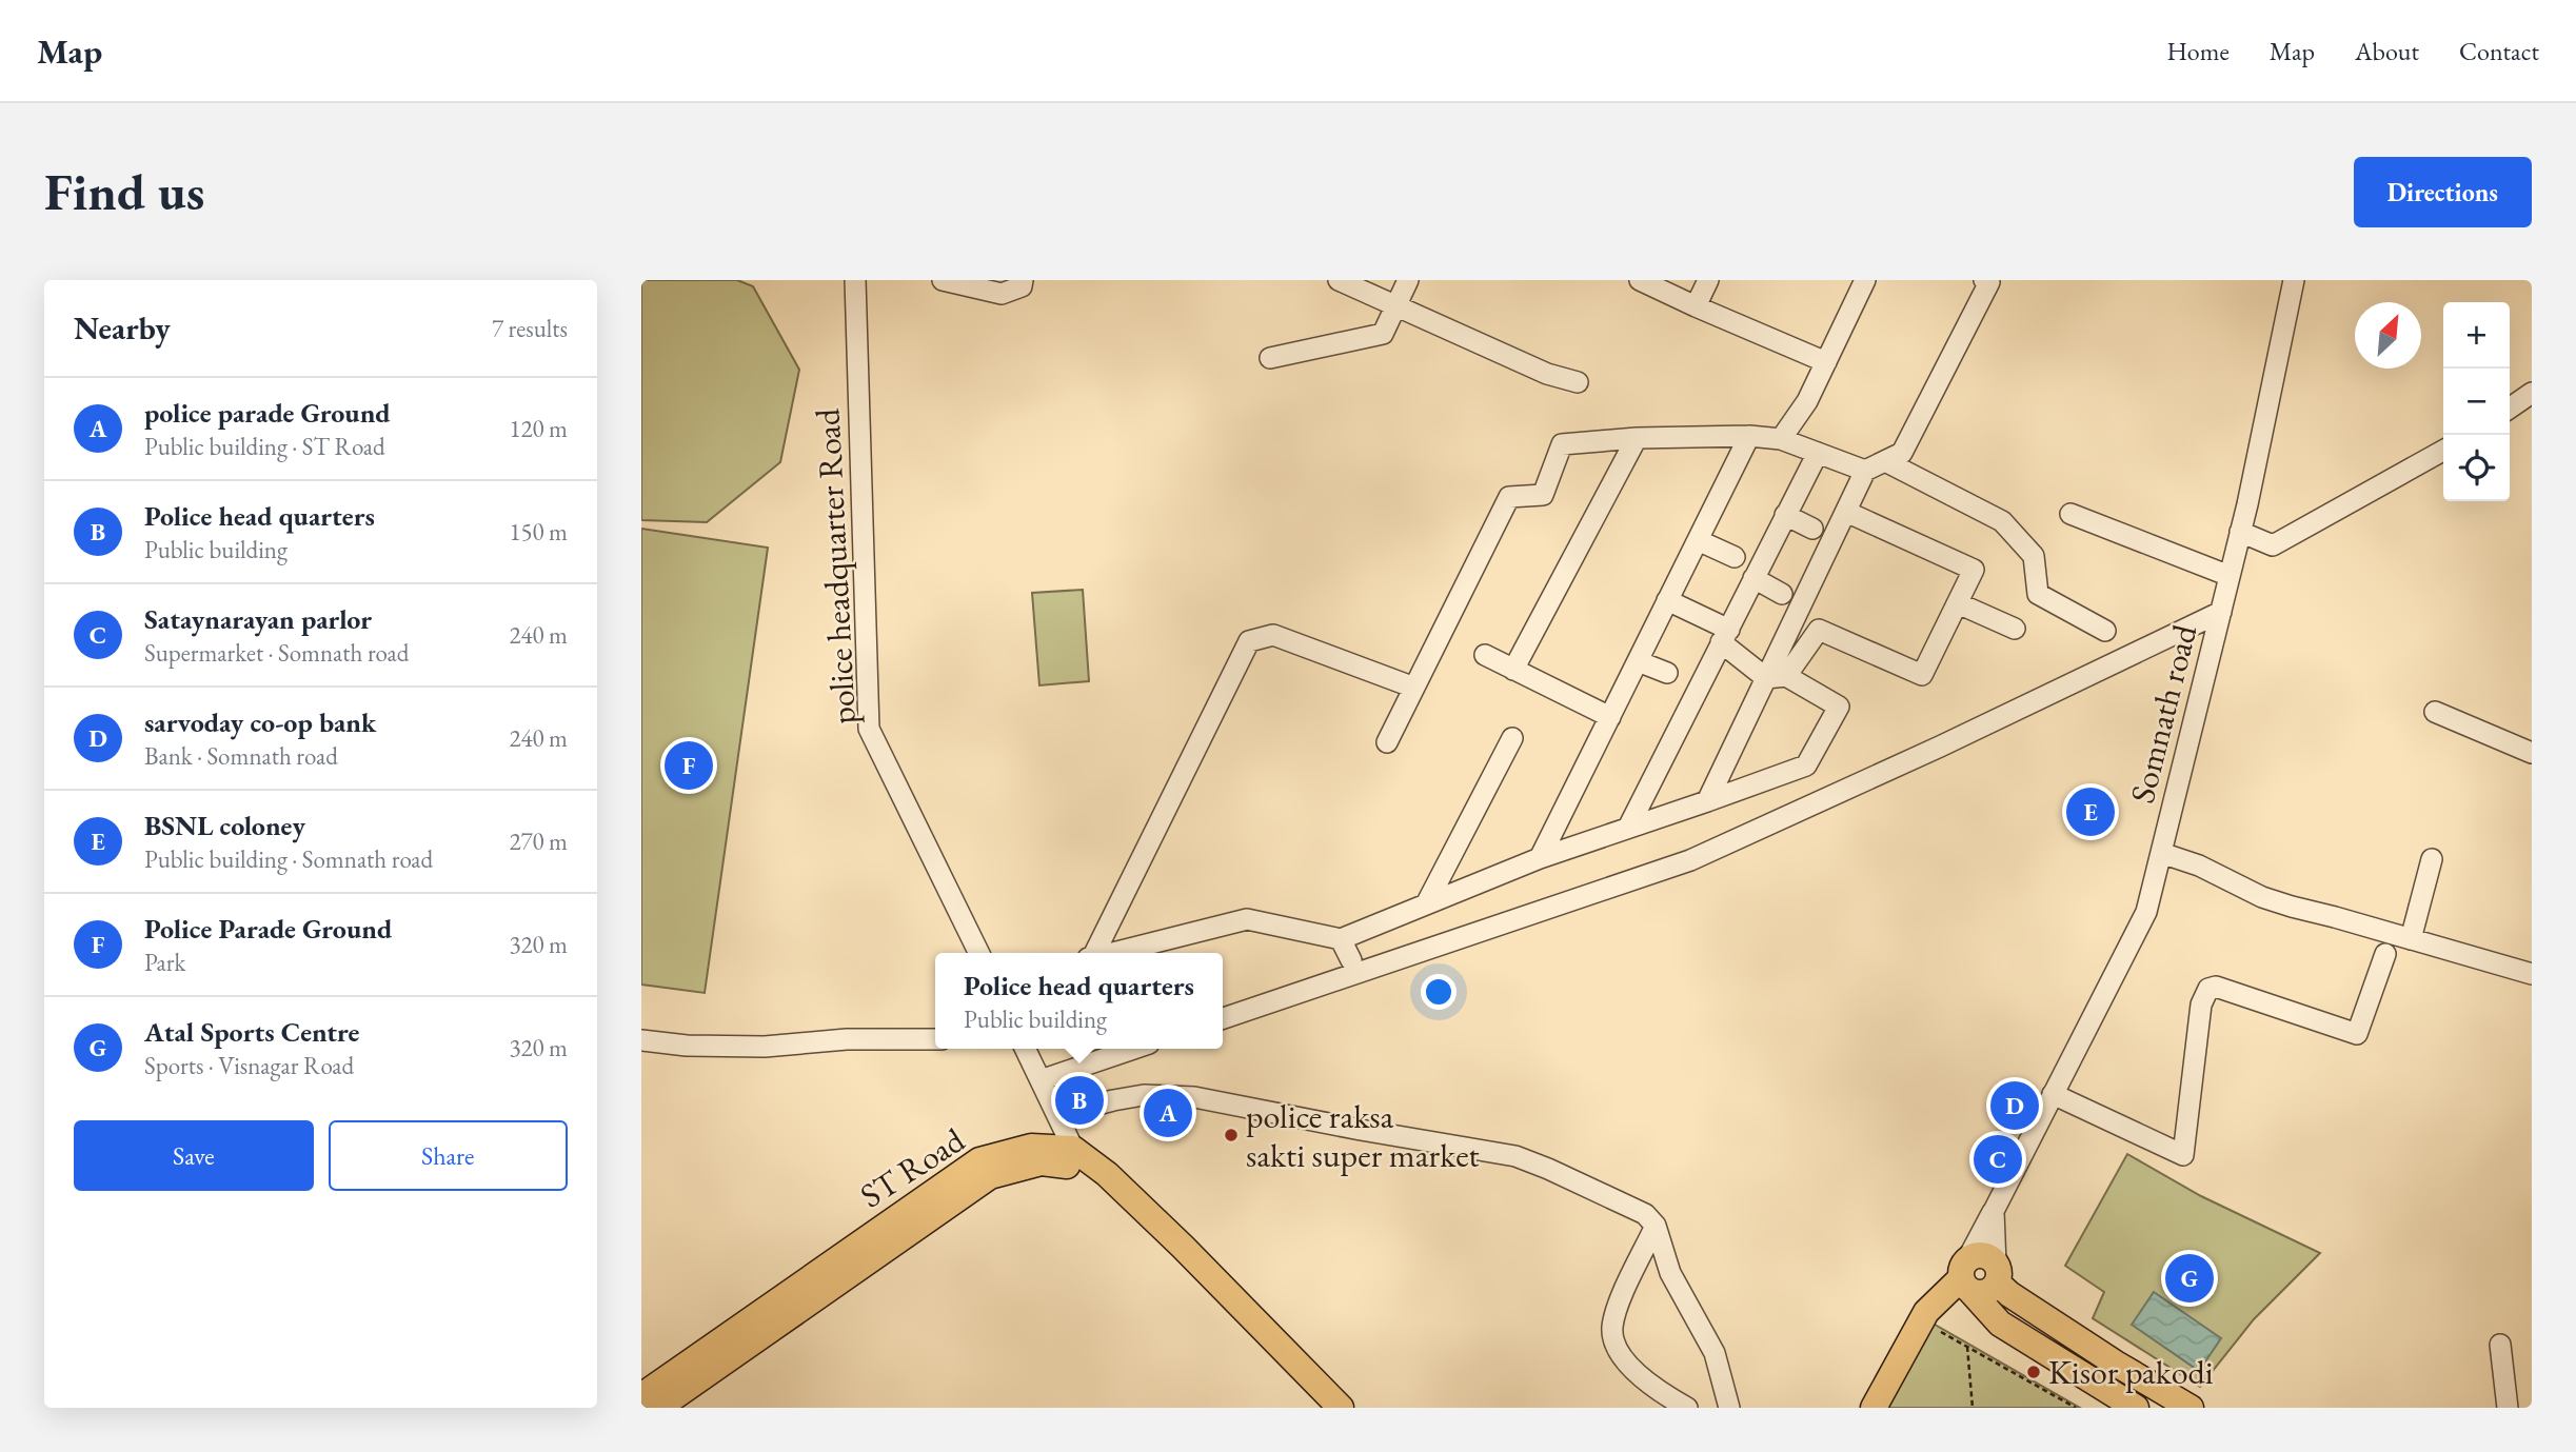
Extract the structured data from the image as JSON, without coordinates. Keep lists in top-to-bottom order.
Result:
{
  "streets": {
    "main road": ["ST Road"],
    "street": ["police headquarter Road", "Somnath road"]
  },
  "places": ["police raksa sakti super market", "Kisor pakodi"],
  "north": "top right",
  "page": {
    "header": "Map",
    "nav": [
      "Home",
      "Map",
      "About",
      "Contact"
    ],
    "buttons": [
      "Directions",
      ["Save", "Share"]
    ],
    "title": "Find us",
    "heading": ["Nearby", "7 results"],
    "map_buttons": ["+", "−"],
    "list": [
      {
        "mark": "A",
        "name": "police parade Ground",
        "note": "Public building · ST Road",
        "value": "120 m"
      },
      {
        "mark": "B",
        "name": "Police head quarters",
        "note": "Public building",
        "value": "150 m"
      },
      {
        "mark": "C",
        "name": "Sataynarayan parlor",
        "note": "Supermarket · Somnath road",
        "value": "240 m"
      },
      {
        "mark": "D",
        "name": "sarvoday co-op bank",
        "note": "Bank · Somnath road",
        "value": "240 m"
      },
      {
        "mark": "E",
        "name": "BSNL coloney",
        "note": "Public building · Somnath road",
        "value": "270 m"
      },
      {
        "mark": "F",
        "name": "Police Parade Ground",
        "note": "Park",
        "value": "320 m"
      },
      {
        "mark": "G",
        "name": "Atal Sports Centre",
        "note": "Sports · Visnagar Road",
        "value": "320 m"
      }
    ],
    "pins": [
      "F",
      "E",
      "B",
      "D",
      "A",
      "C",
      "G"
    ],
    "popup": ["Police head quarters", "Public building"]
  }
}
